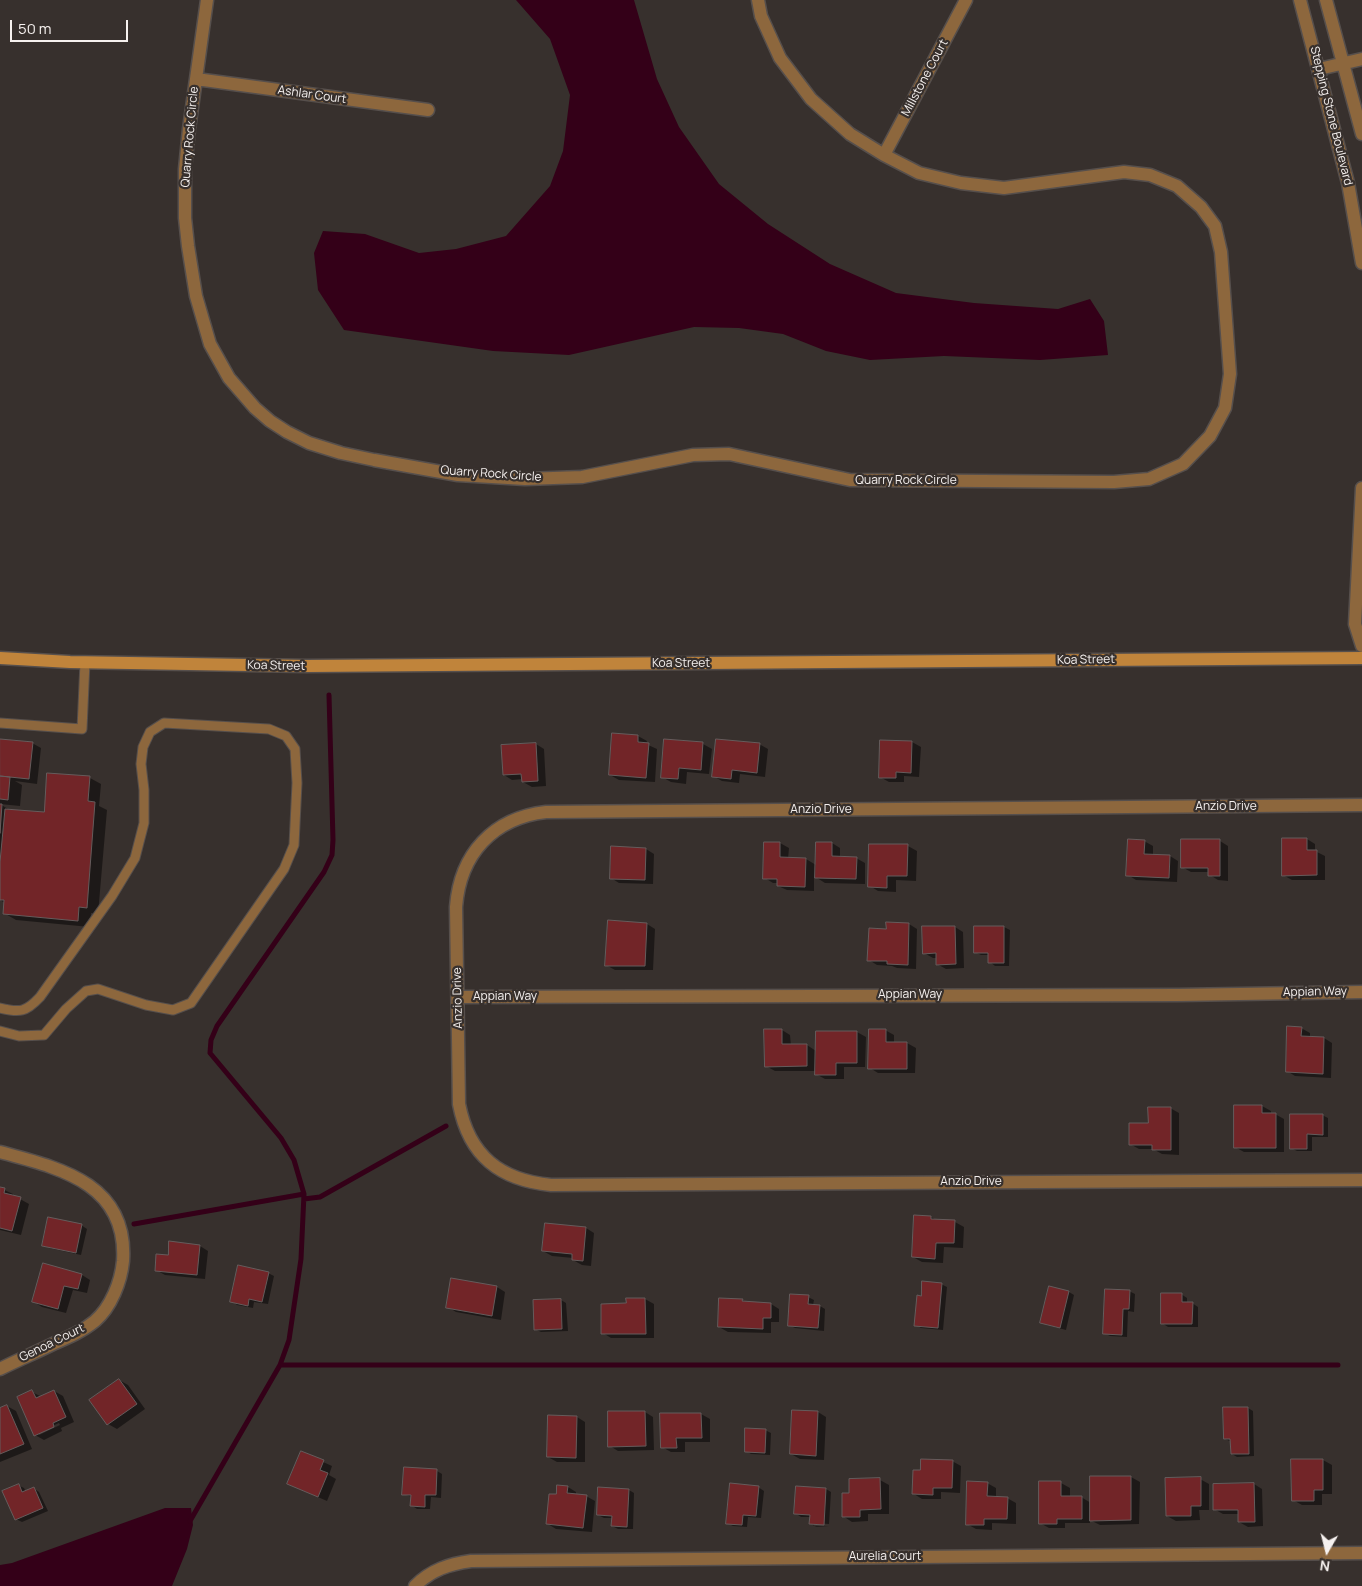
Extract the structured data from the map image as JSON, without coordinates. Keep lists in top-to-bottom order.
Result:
{
  "streets": {
    "main road": ["Koa Street"],
    "street": [
      "Millstone Court",
      "Ashlar Court",
      "Stepping Stone Boulevard",
      "Quarry Rock Circle",
      "Anzio Drive",
      "Appian Way",
      "Genoa Court",
      "Aurelia Court"
    ]
  },
  "crossings": [
    ["Millstone Court", "Quarry Rock Circle"],
    ["Ashlar Court", "Quarry Rock Circle"],
    ["Anzio Drive", "Appian Way"]
  ],
  "scale_bar": "50 m",
  "north": "bottom"
}
